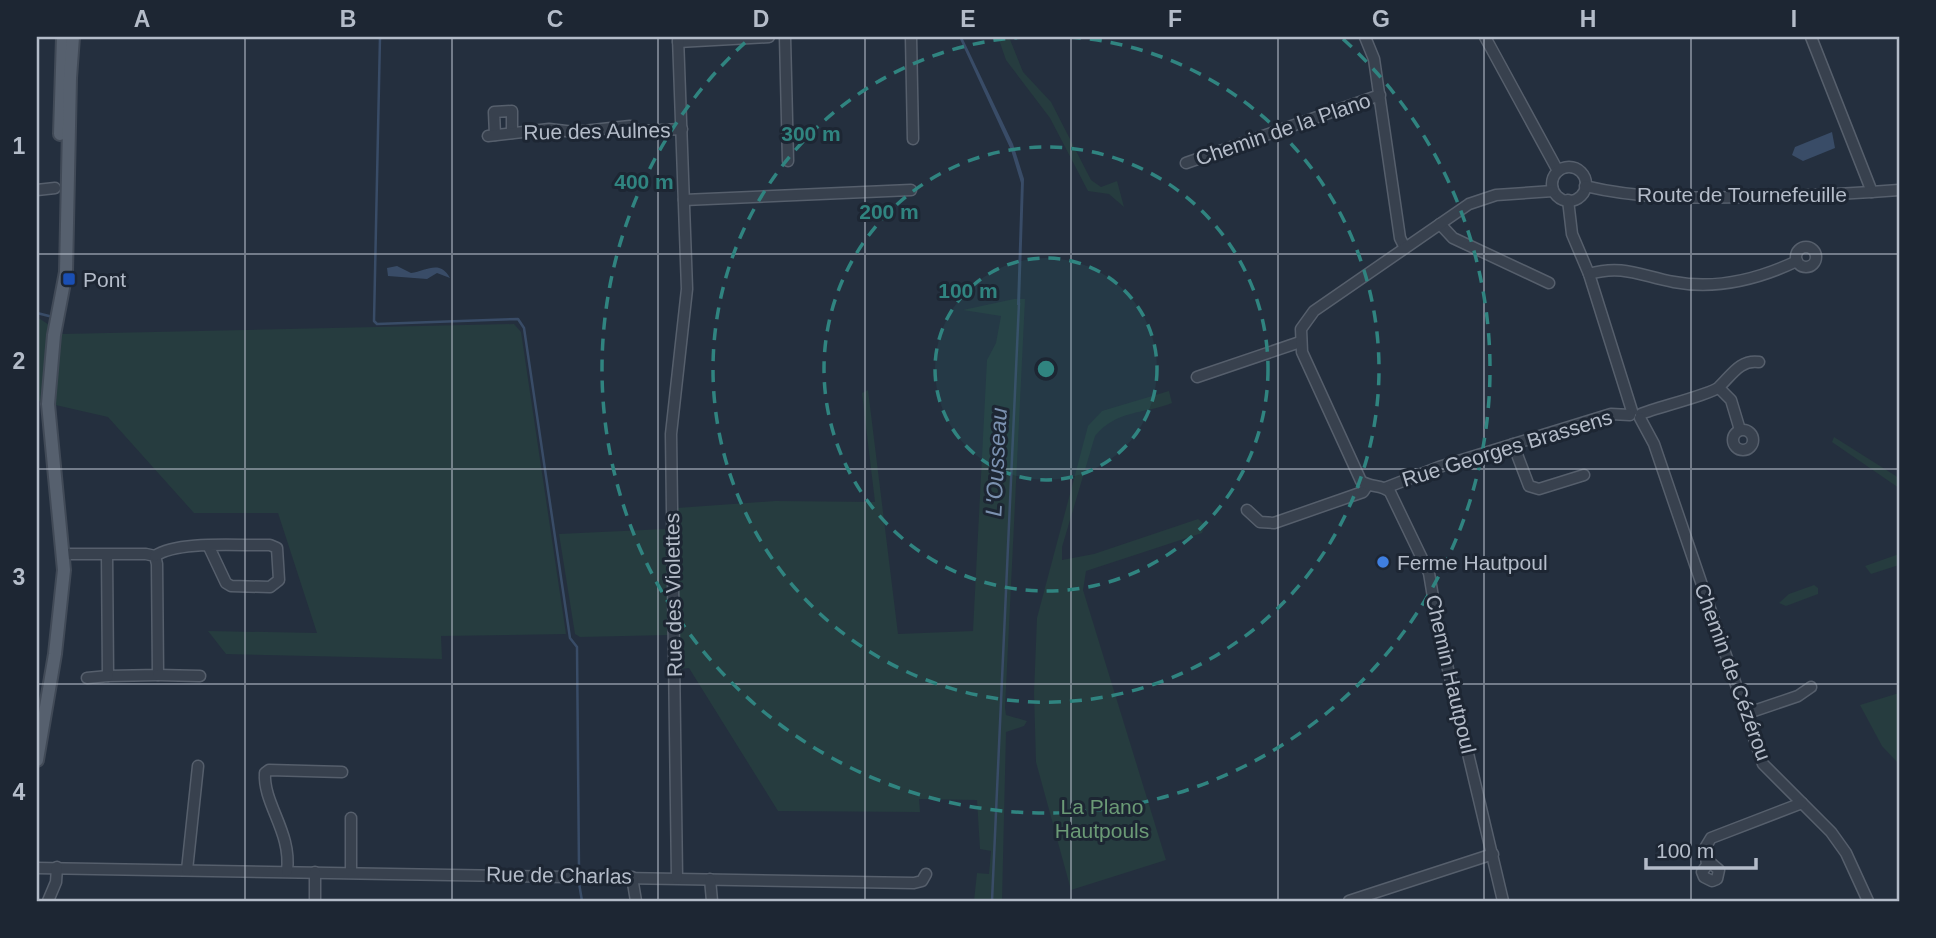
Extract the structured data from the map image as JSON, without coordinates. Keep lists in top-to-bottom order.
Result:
{
  "streets": {
    "street": [
      "Chemin de la Plano",
      "Rue des Aulnes",
      "Route de Tournefeuille",
      "Rue Georges Brassens",
      "Rue des Violettes",
      "Chemin de Cézérou",
      "Chemin Hautpoul",
      "Rue de Charlas"
    ]
  },
  "crossings": [
    ["Rue des Aulnes", "Rue des Violettes"],
    ["Route de Tournefeuille", "Chemin de Cézérou"],
    ["Rue Georges Brassens", "Chemin de Cézérou"],
    ["Rue Georges Brassens", "Chemin Hautpoul"],
    ["Rue des Violettes", "Rue de Charlas"]
  ],
  "water": ["L'Ousseau"],
  "parks": ["La Plano Hautpouls"],
  "places": {
    "transit": ["Pont"],
    "other": ["Ferme Hautpoul"]
  },
  "scale_bar": "100 m",
  "grid": {
    "columns": [
      "A",
      "B",
      "C",
      "D",
      "E",
      "F",
      "G",
      "H",
      "I"
    ],
    "rows": [
      "1",
      "2",
      "3",
      "4"
    ]
  },
  "rings": [
    "300 m",
    "400 m",
    "200 m",
    "100 m"
  ]
}
